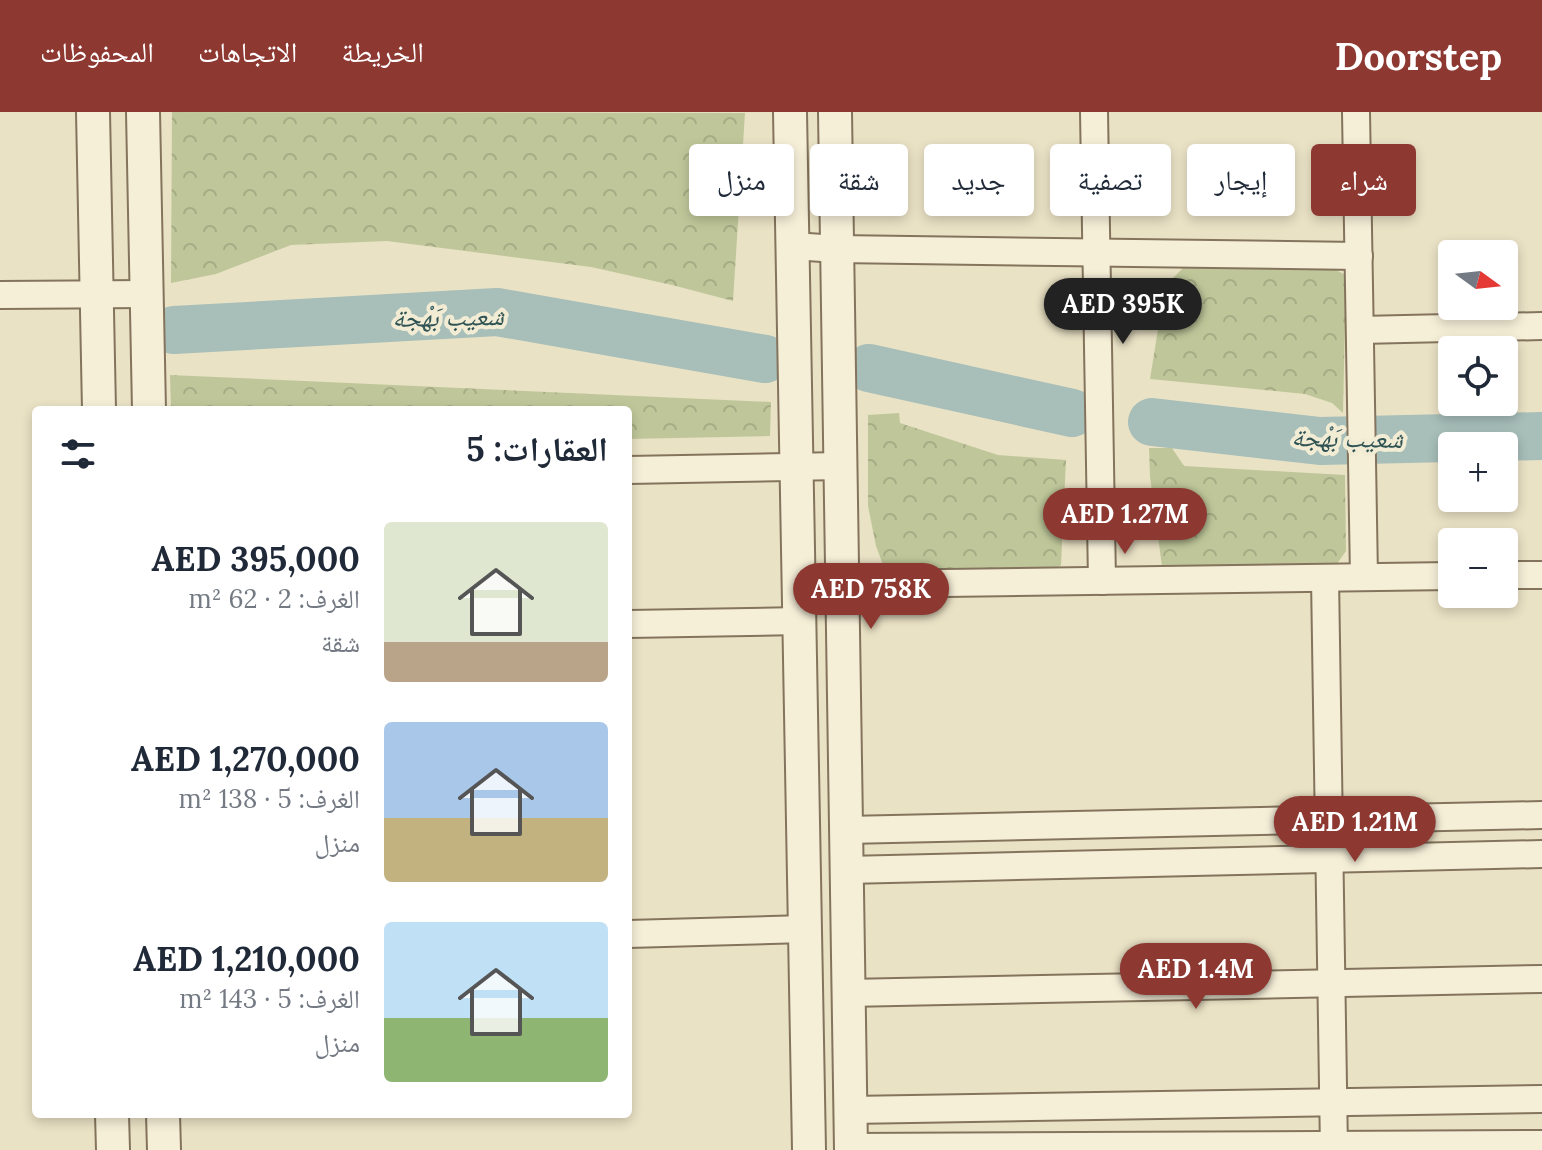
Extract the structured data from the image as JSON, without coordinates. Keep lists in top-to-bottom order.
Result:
{
  "water": ["شعيب بَهْجة"],
  "north": "right",
  "page": {
    "header": "Doorstep",
    "nav": ["الخريطة", "الاتجاهات", "المحفوظات"],
    "chip": [
      "شراء",
      "إيجار",
      "تصفية",
      "جديد",
      "شقة",
      "منزل"
    ],
    "map_buttons": ["+", "−"],
    "price": [
      "AED 395K",
      "AED 1.27M",
      "AED 758K",
      "AED 1.21M",
      "AED 1.4M"
    ],
    "heading": "العقارات: 5",
    "list": [
      {
        "name": "AED 395,000",
        "note": "الغرف: 2 · 62 m² · شقة"
      },
      {
        "name": "AED 1,270,000",
        "note": "الغرف: 5 · 138 m² · منزل"
      },
      {
        "name": "AED 1,210,000",
        "note": "الغرف: 5 · 143 m² · منزل"
      }
    ]
  }
}
